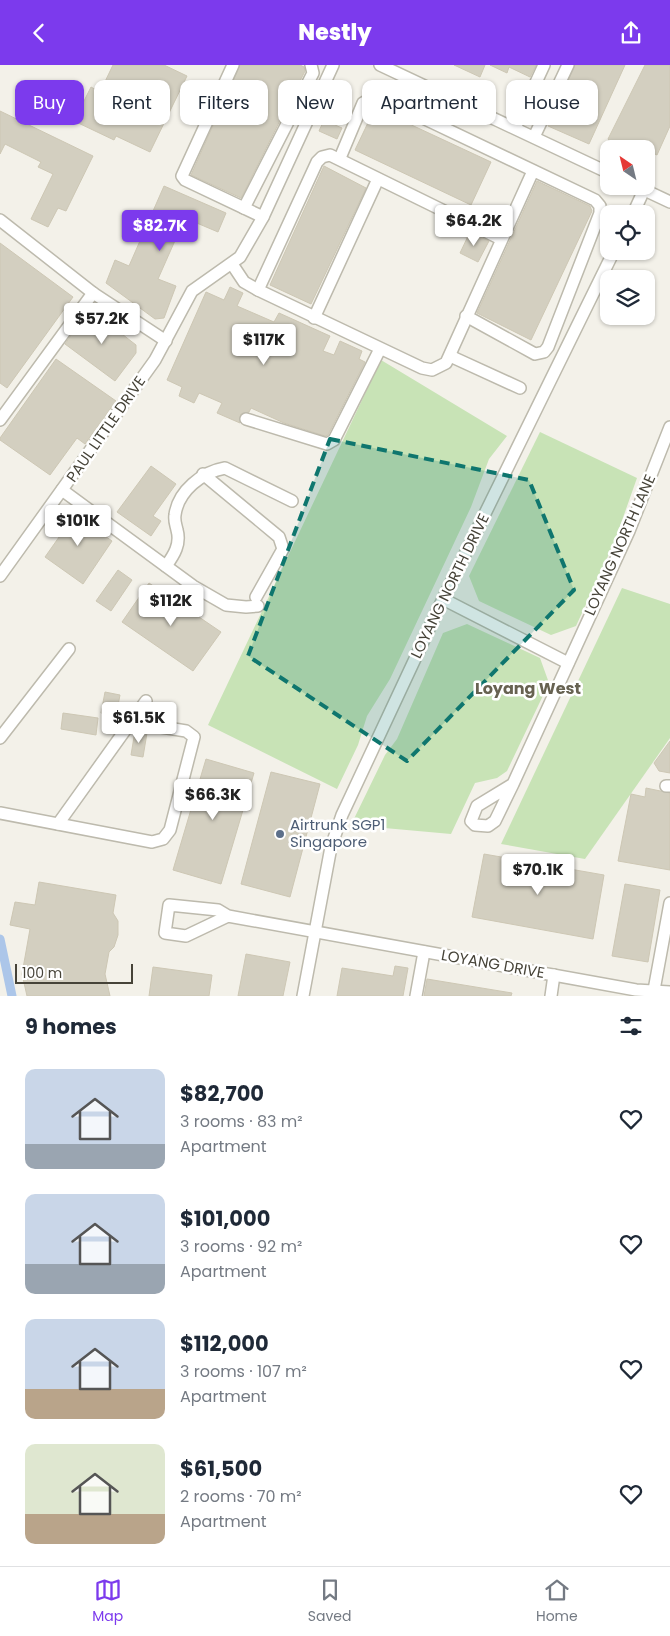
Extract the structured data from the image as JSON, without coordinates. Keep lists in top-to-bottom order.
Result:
{
  "streets": {
    "street": [
      "PAUL LITTLE DRIVE",
      "LOYANG NORTH LANE",
      "LOYANG NORTH DRIVE",
      "LOYANG DRIVE"
    ]
  },
  "crossings": [
    ["LOYANG NORTH DRIVE", "LOYANG DRIVE"]
  ],
  "districts": ["Loyang West"],
  "places": ["Airtrunk SGP1 Singapore"],
  "scale_bar": "100 m",
  "north": "top left",
  "page": {
    "header": "Nestly",
    "chip": [
      "Buy",
      "Rent",
      "Filters",
      "New",
      "Apartment",
      "House"
    ],
    "price": [
      "$64.2K",
      "$82.7K",
      "$57.2K",
      "$117K",
      "$101K",
      "$112K",
      "$61.5K",
      "$66.3K",
      "$70.1K"
    ],
    "scale": "100 m",
    "heading": "9 homes",
    "list": [
      {
        "name": "$82,700",
        "note": "3 rooms · 83 m² · Apartment"
      },
      {
        "name": "$101,000",
        "note": "3 rooms · 92 m² · Apartment"
      },
      {
        "name": "$112,000",
        "note": "3 rooms · 107 m² · Apartment"
      },
      {
        "name": "$61,500",
        "note": "2 rooms · 70 m² · Apartment"
      }
    ],
    "tabs": ["Map", "Saved", "Home"]
  }
}
